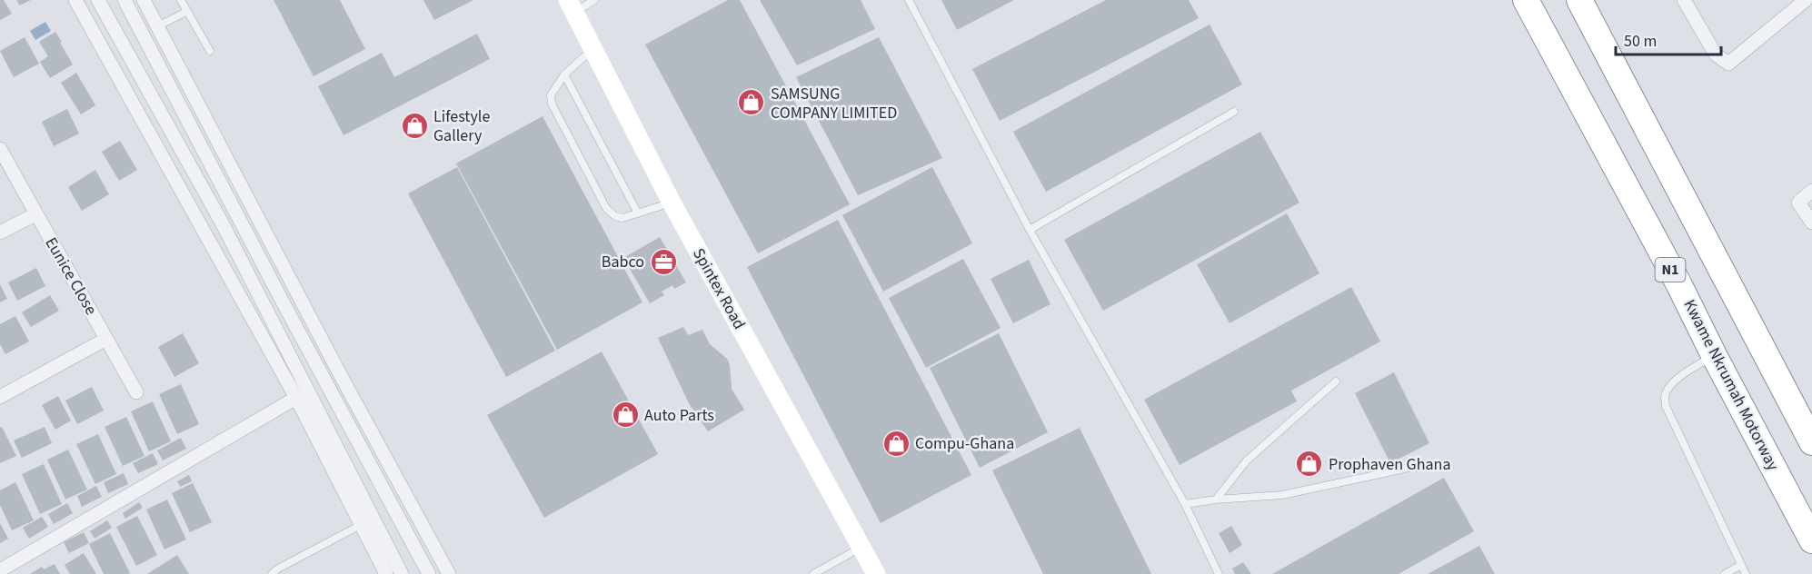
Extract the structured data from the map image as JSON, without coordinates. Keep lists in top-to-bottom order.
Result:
{
  "streets": {
    "highway": ["N1", "Kwame Nkrumah Motorway"],
    "main road": ["Spintex Road"],
    "street": ["Eunice Close"]
  },
  "places": {
    "shop": [
      "SAMSUNG COMPANY LIMITED",
      "Lifestyle Gallery",
      "Auto Parts",
      "Compu-Ghana",
      "Prophaven Ghana"
    ],
    "office": ["Babco"]
  },
  "scale_bar": "50 m"
}
